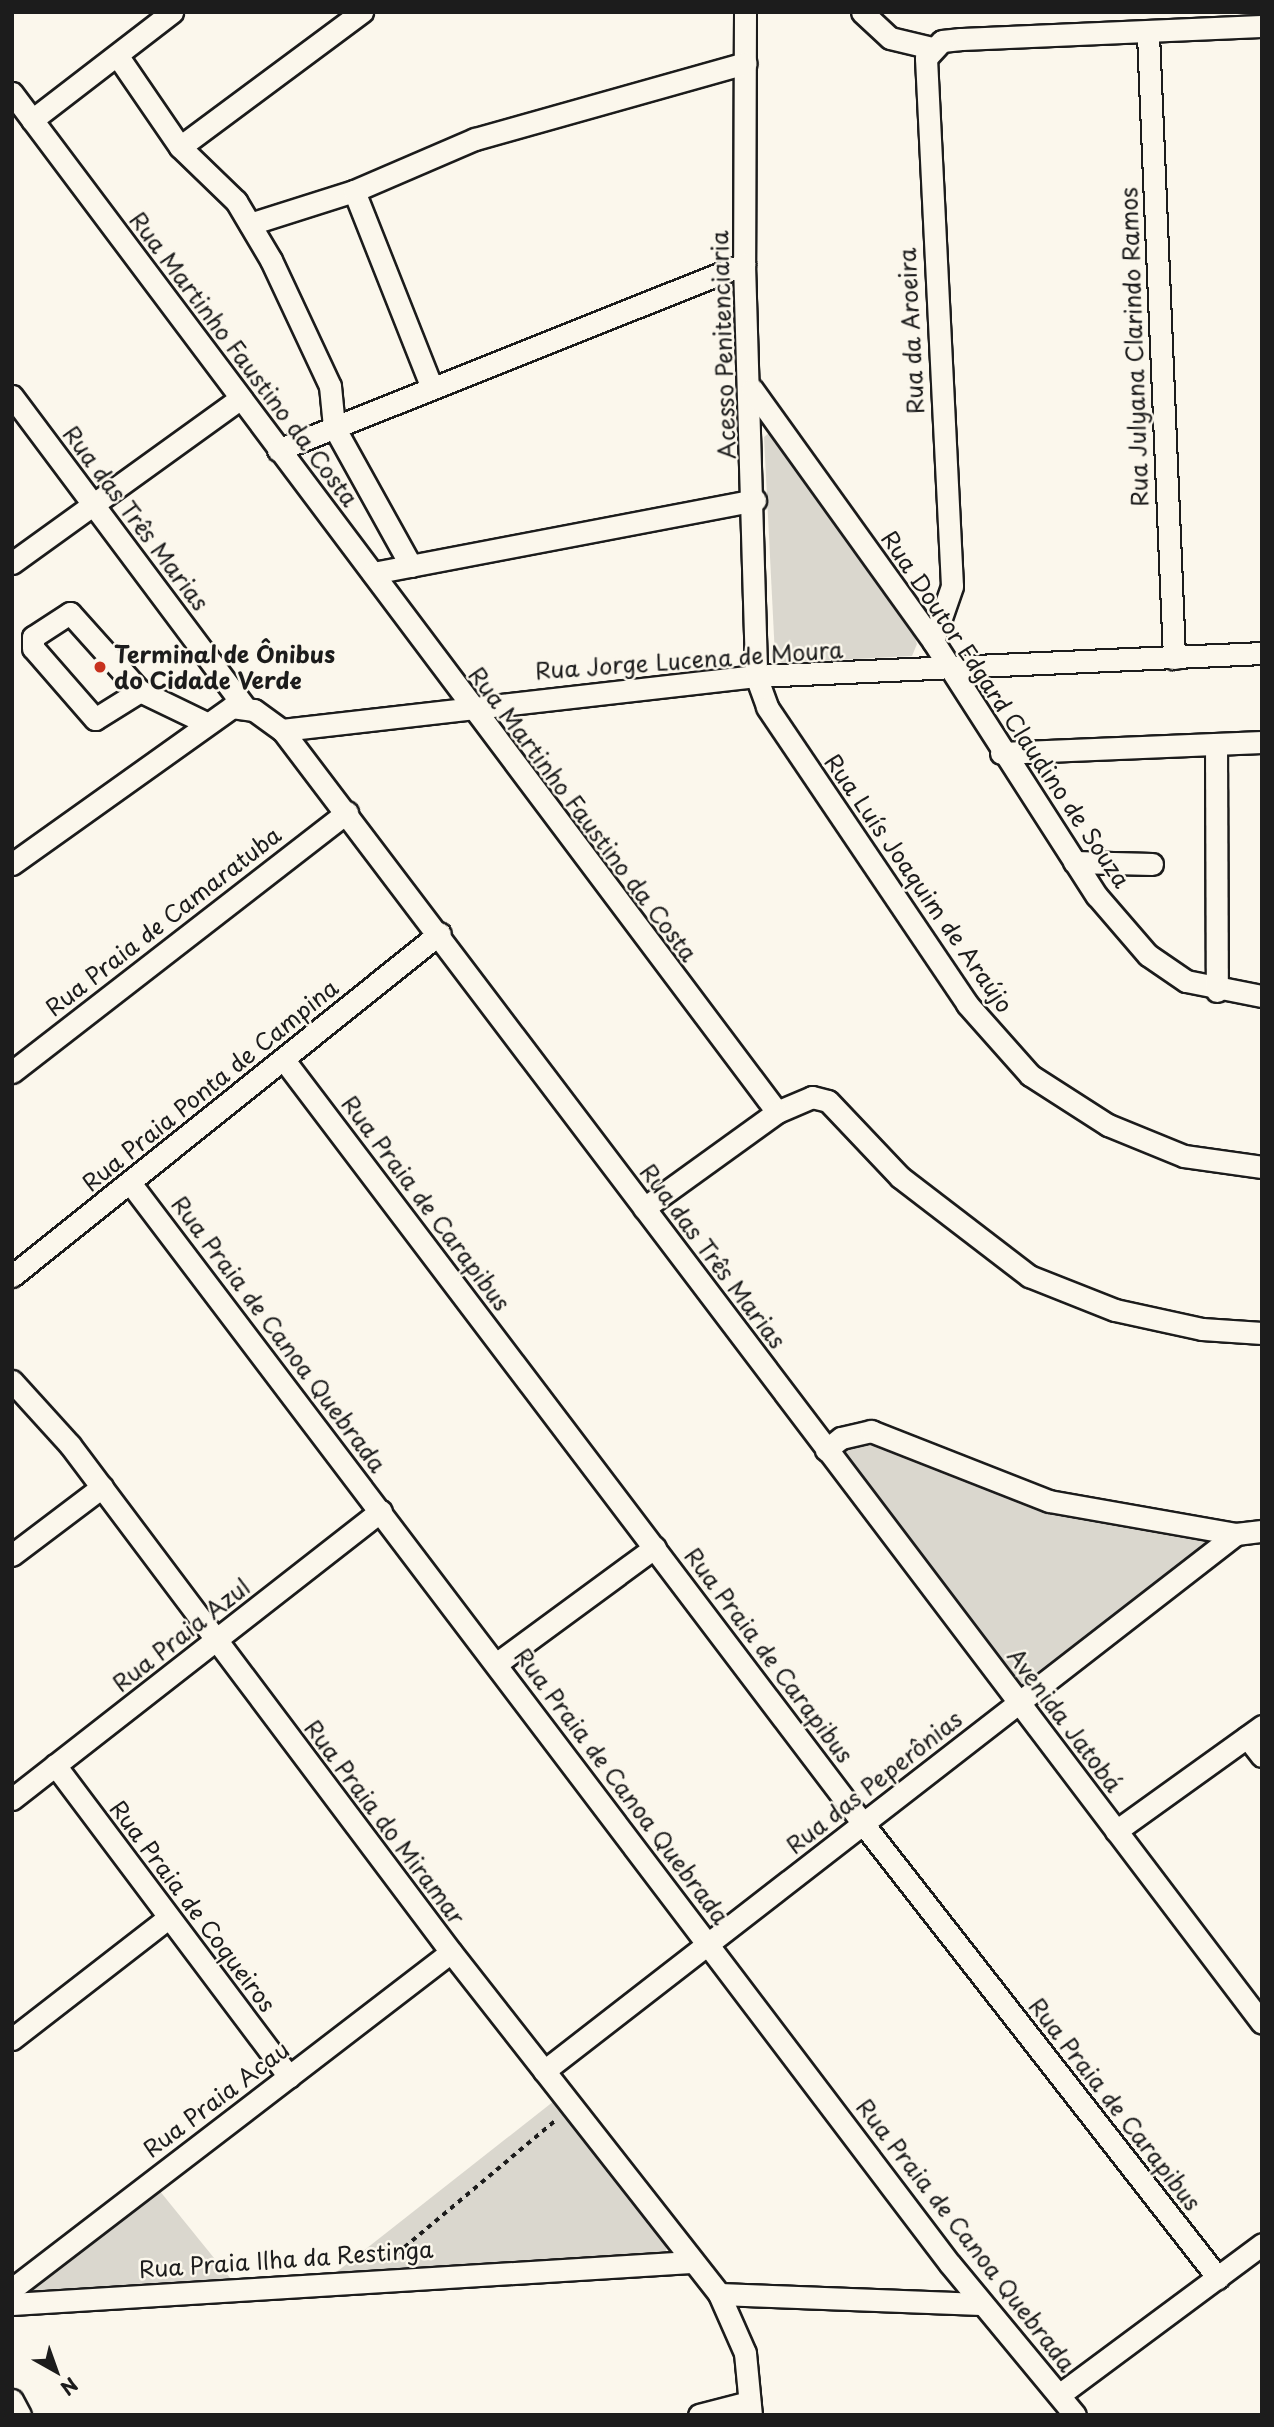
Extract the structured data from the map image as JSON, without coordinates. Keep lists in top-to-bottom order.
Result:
{
  "streets": {
    "street": [
      "Rua da Aroeira",
      "Acesso Penitenciaria",
      "Rua Julyana Clarindo Ramos",
      "Rua Martinho Faustino da Costa",
      "Rua das Três Marias",
      "Rua Jorge Lucena de Moura",
      "Rua Doutor Edgard Claudino de Souza",
      "Rua Luís Joaquim de Araújo",
      "Rua Praia de Camaratuba",
      "Rua Praia Ponta de Campina",
      "Rua Praia de Carapibus",
      "Rua Praia de Canoa Quebrada",
      "Rua Praia Azul",
      "Avenida Jatobá",
      "Rua das Peperônias",
      "Rua Praia do Miramar",
      "Rua Praia de Coqueiros",
      "Rua Praia Acau",
      "Rua Praia Ilha da Restinga"
    ]
  },
  "crossings": [
    ["Rua da Aroeira", "Rua Doutor Edgard Claudino de Souza"],
    ["Acesso Penitenciaria", "Rua Jorge Lucena de Moura"],
    ["Acesso Penitenciaria", "Rua Doutor Edgard Claudino de Souza"],
    ["Acesso Penitenciaria", "Rua Luís Joaquim de Araújo"],
    ["Rua Julyana Clarindo Ramos", "Rua Jorge Lucena de Moura"],
    ["Rua Martinho Faustino da Costa", "Rua Jorge Lucena de Moura"],
    ["Rua das Três Marias", "Rua Jorge Lucena de Moura"],
    ["Rua das Três Marias", "Rua Praia de Camaratuba"],
    ["Rua das Três Marias", "Rua Praia Ponta de Campina"],
    ["Rua das Três Marias", "Avenida Jatobá"],
    ["Rua Jorge Lucena de Moura", "Rua Doutor Edgard Claudino de Souza"],
    ["Rua Jorge Lucena de Moura", "Rua Luís Joaquim de Araújo"],
    ["Rua Praia Ponta de Campina", "Rua Praia de Carapibus"],
    ["Rua Praia Ponta de Campina", "Rua Praia de Canoa Quebrada"],
    ["Rua Praia de Carapibus", "Rua das Peperônias"],
    ["Rua Praia de Canoa Quebrada", "Rua Praia Azul"],
    ["Rua Praia de Canoa Quebrada", "Rua das Peperônias"],
    ["Rua Praia Azul", "Rua Praia do Miramar"],
    ["Rua Praia Azul", "Rua Praia de Coqueiros"],
    ["Avenida Jatobá", "Rua das Peperônias"],
    ["Rua das Peperônias", "Rua Praia do Miramar"],
    ["Rua Praia do Miramar", "Rua Praia Acau"],
    ["Rua Praia do Miramar", "Rua Praia Ilha da Restinga"],
    ["Rua Praia de Coqueiros", "Rua Praia Acau"]
  ],
  "places": ["Terminal de Ônibus do Cidade Verde"],
  "north": "bottom right"
}
